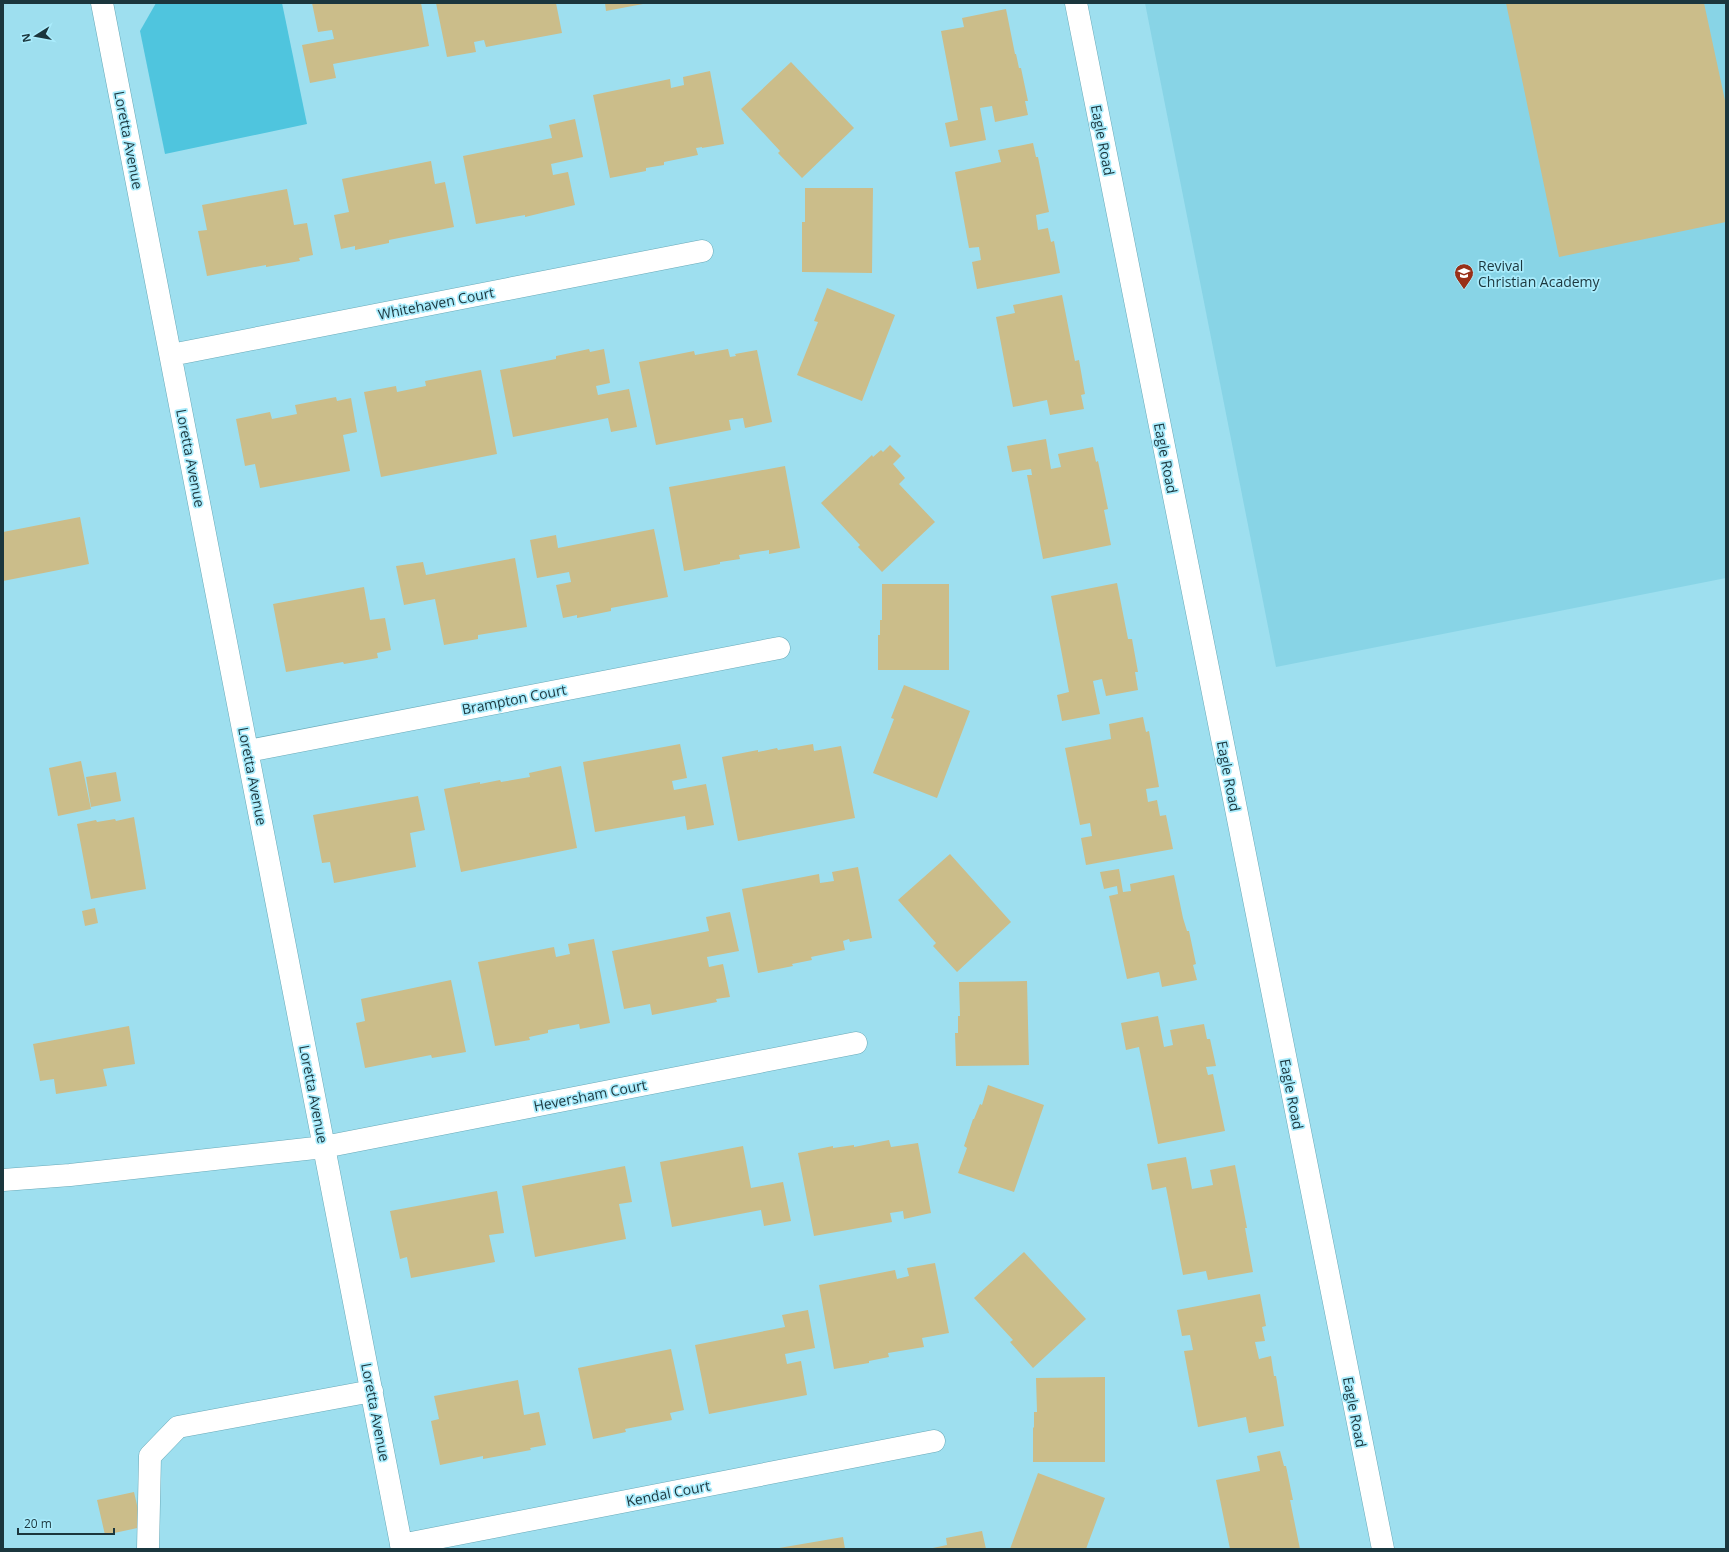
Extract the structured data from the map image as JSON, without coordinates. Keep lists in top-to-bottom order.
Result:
{
  "streets": {
    "street": [
      "Loretta Avenue",
      "Eagle Road",
      "Whitehaven Court",
      "Brampton Court",
      "Heversham Court",
      "Kendal Court"
    ]
  },
  "crossings": [
    ["Loretta Avenue", "Whitehaven Court"],
    ["Loretta Avenue", "Brampton Court"],
    ["Loretta Avenue", "Heversham Court"],
    ["Loretta Avenue", "Kendal Court"]
  ],
  "places": {
    "school or university": ["Revival Christian Academy"]
  },
  "scale_bar": "20 m",
  "north": "left"
}
